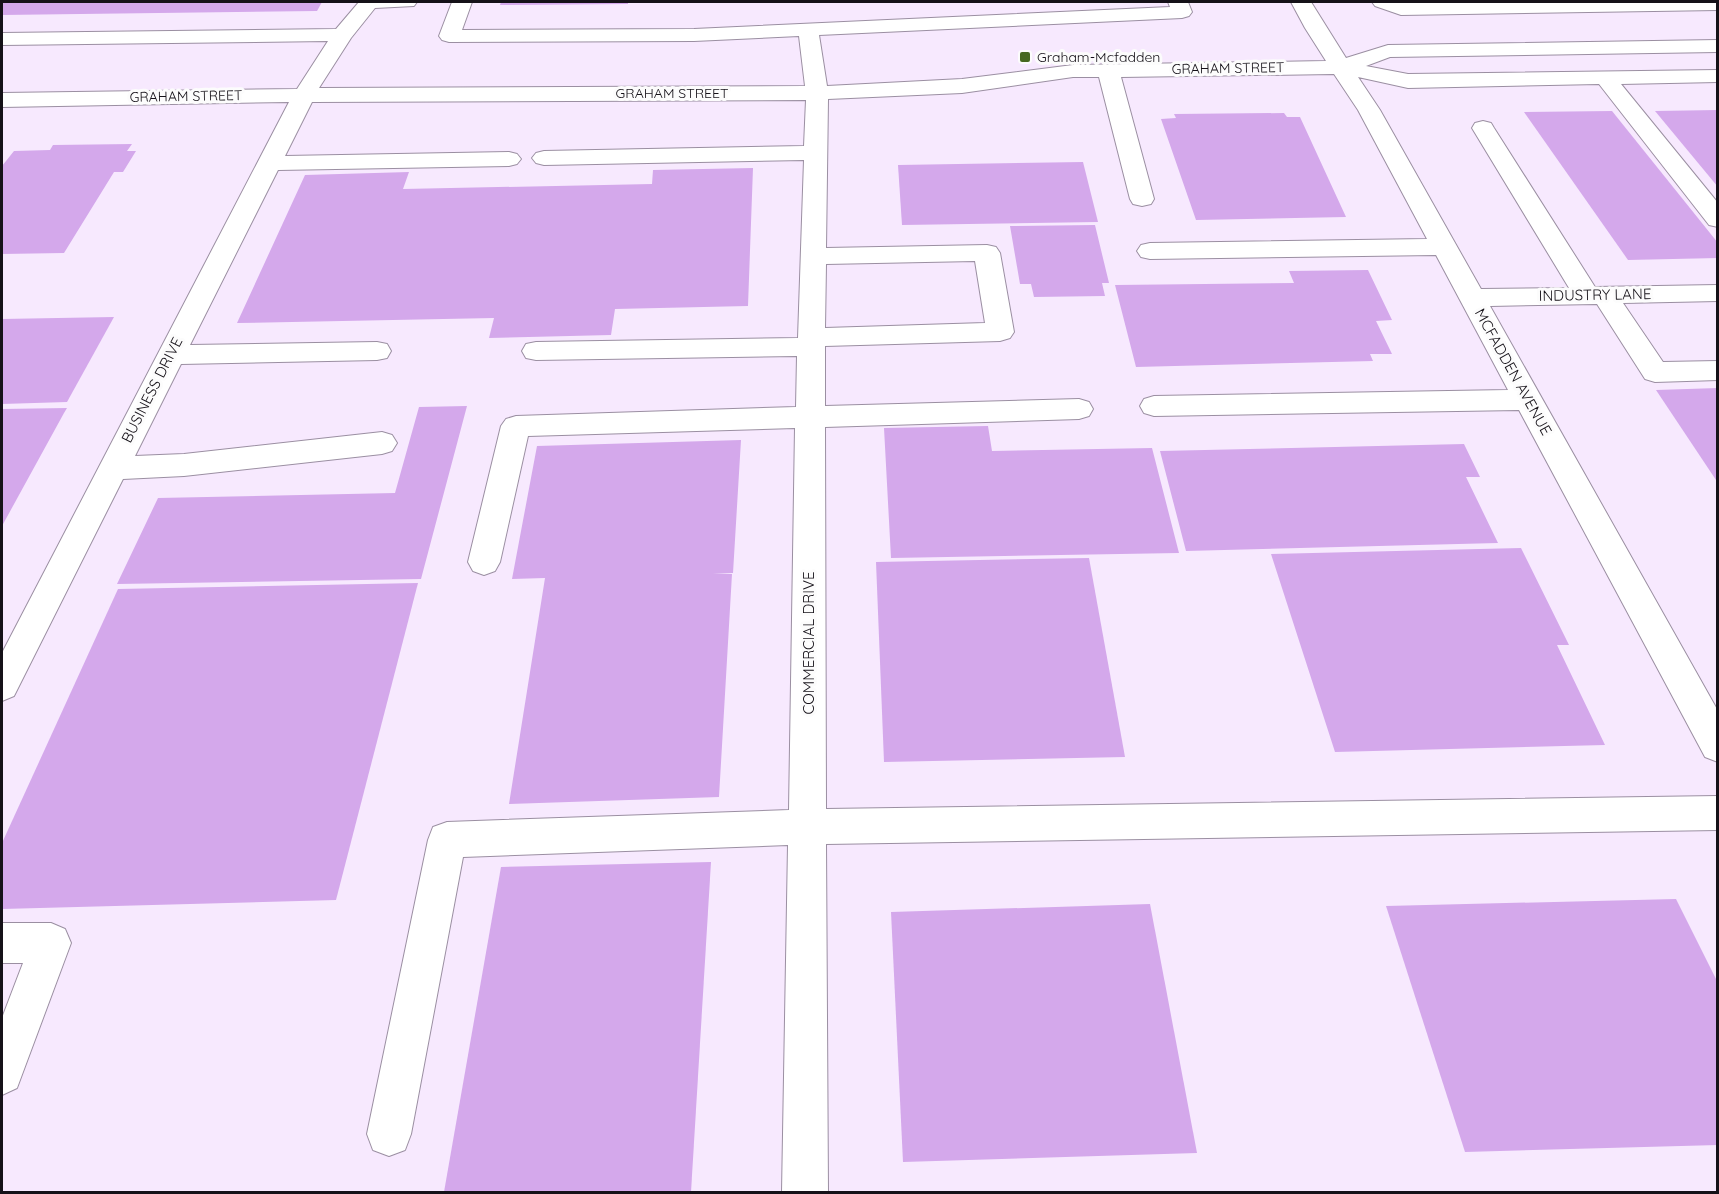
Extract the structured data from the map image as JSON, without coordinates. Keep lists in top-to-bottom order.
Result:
{
  "streets": {
    "street": [
      "GRAHAM STREET",
      "INDUSTRY LANE",
      "MCFADDEN AVENUE",
      "BUSINESS DRIVE",
      "COMMERCIAL DRIVE"
    ]
  },
  "crossings": [
    ["GRAHAM STREET", "MCFADDEN AVENUE"],
    ["GRAHAM STREET", "BUSINESS DRIVE"],
    ["GRAHAM STREET", "COMMERCIAL DRIVE"],
    ["INDUSTRY LANE", "MCFADDEN AVENUE"]
  ],
  "places": {
    "transit": ["Graham-Mcfadden"]
  }
}
